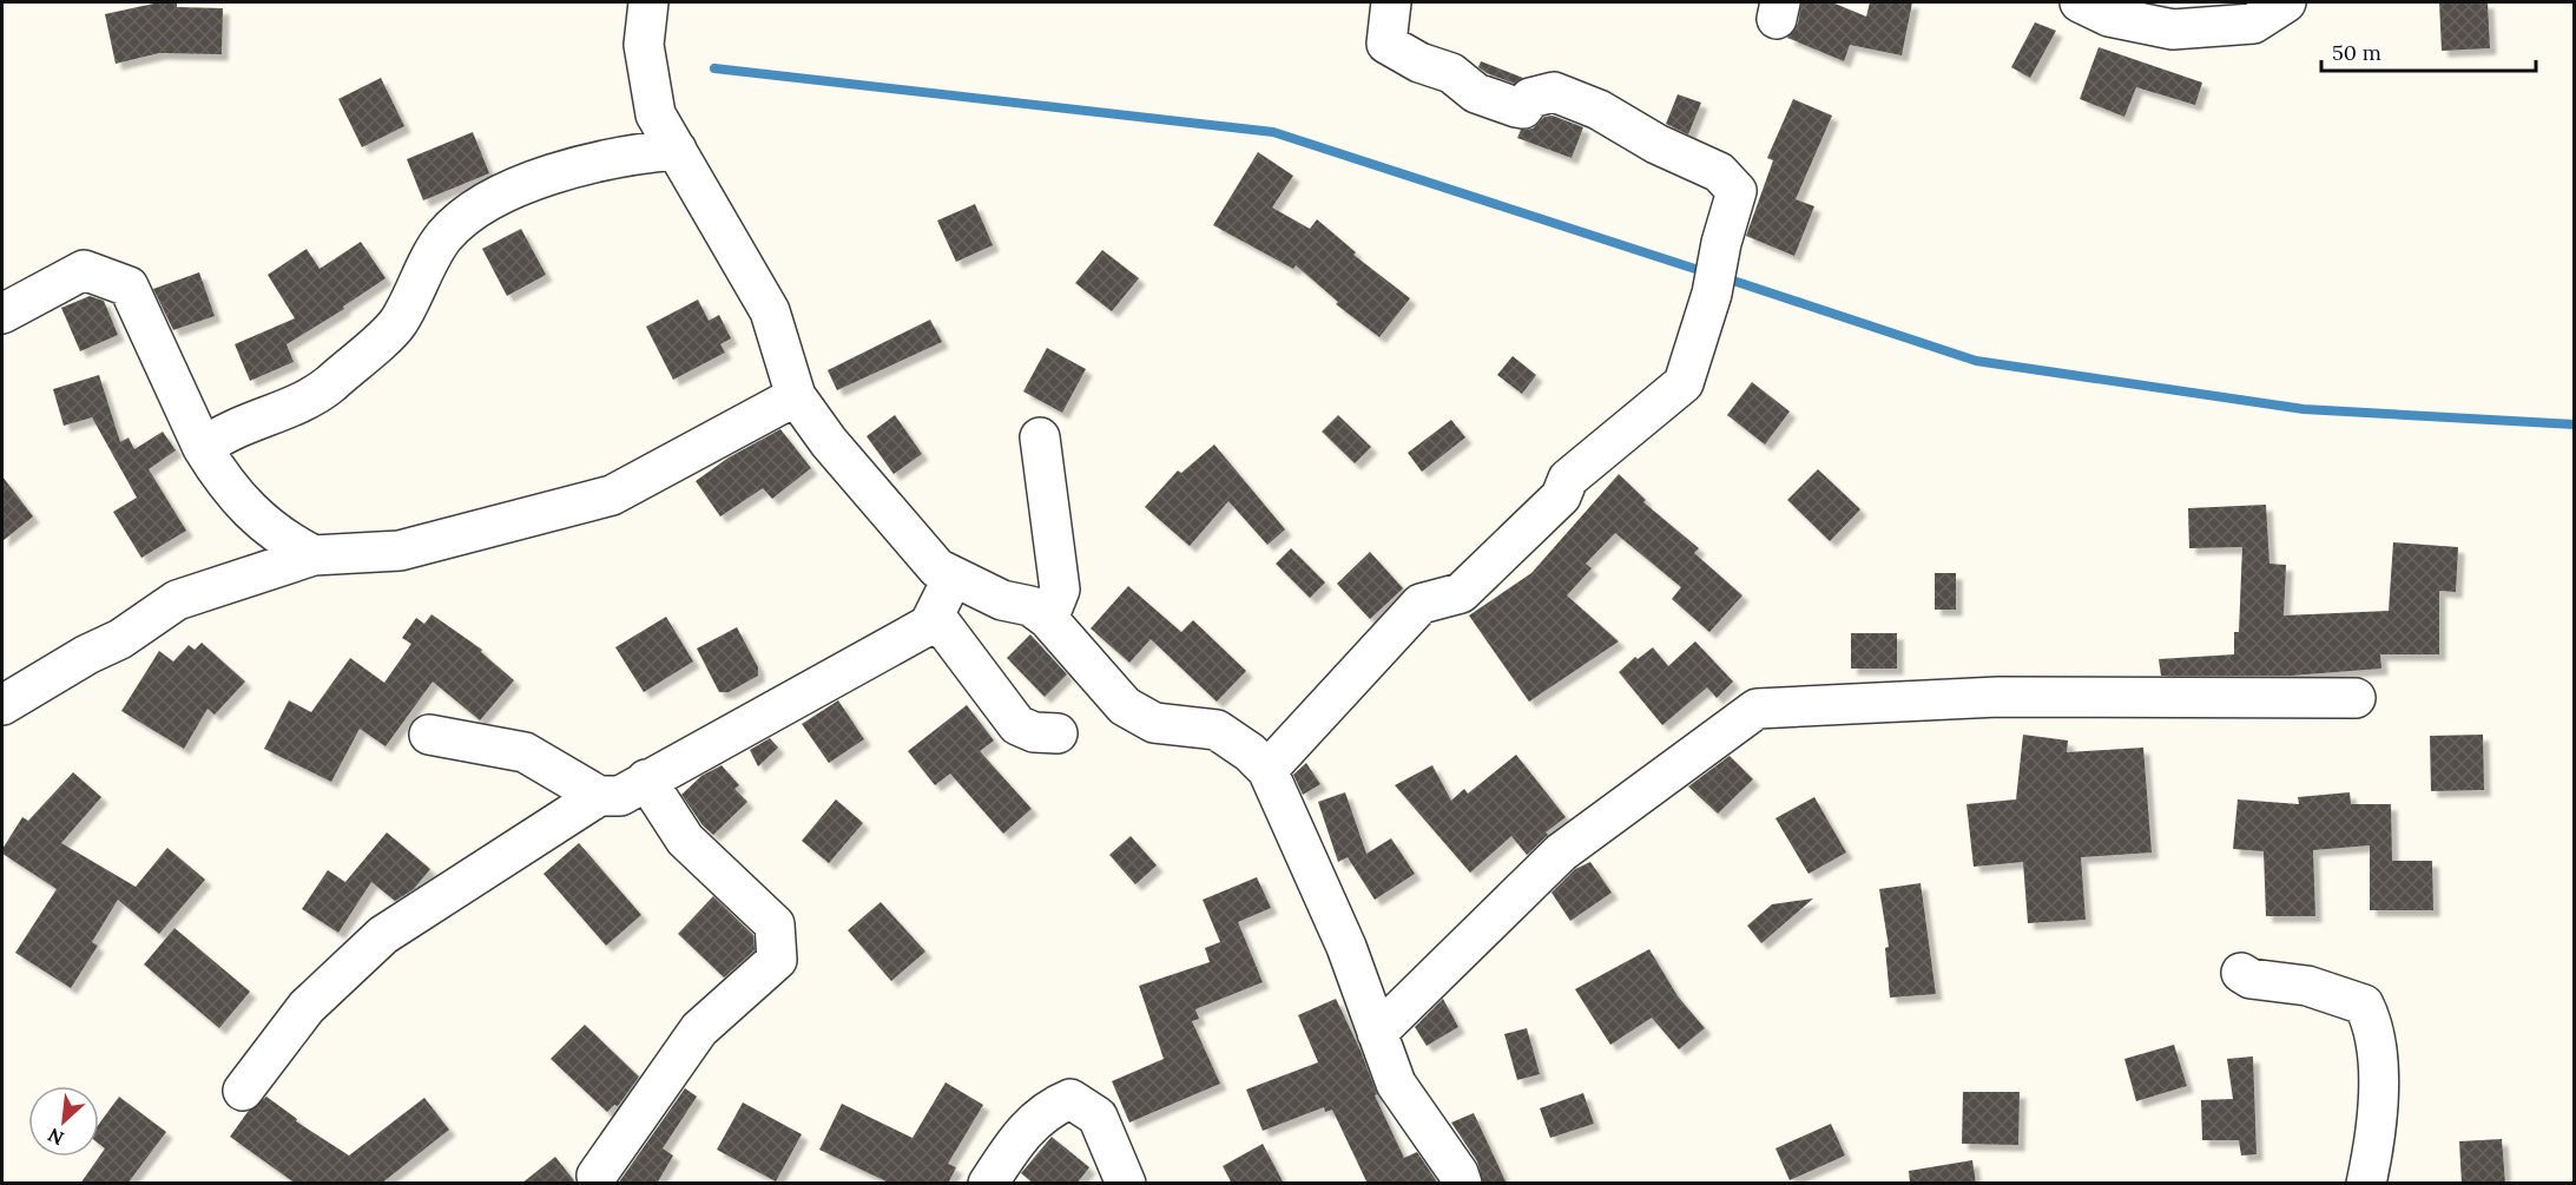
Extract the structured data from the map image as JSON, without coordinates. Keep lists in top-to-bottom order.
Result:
{
  "scale_bar": "50 m",
  "north": "bottom left"
}
